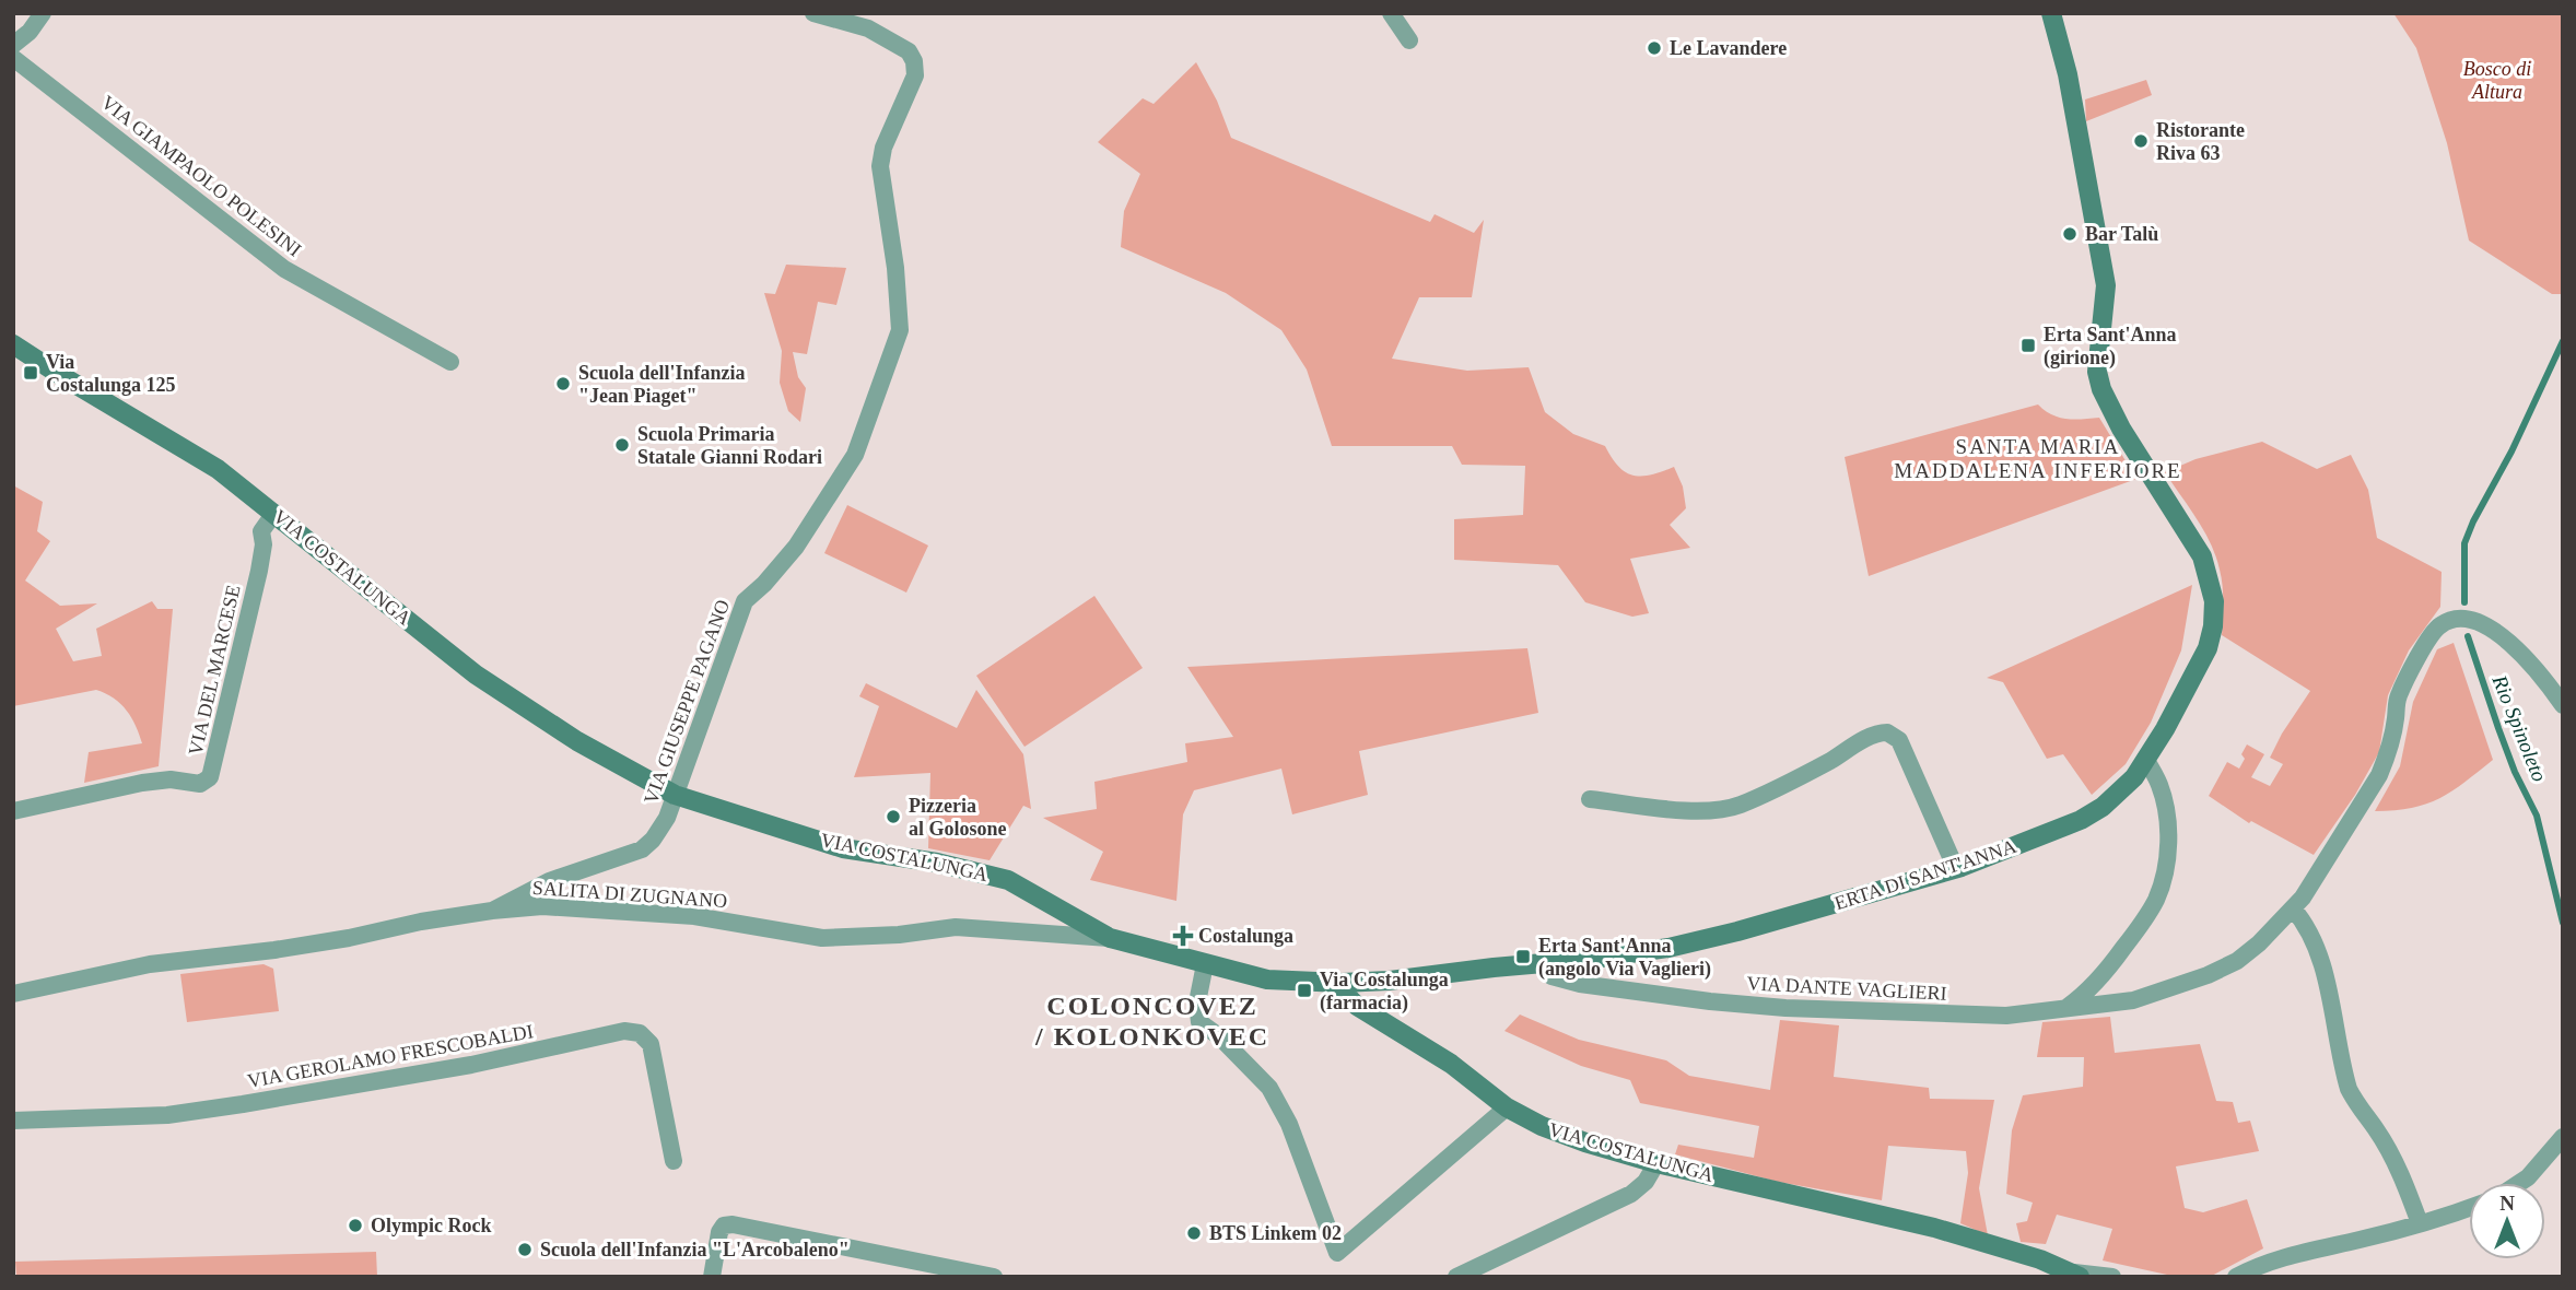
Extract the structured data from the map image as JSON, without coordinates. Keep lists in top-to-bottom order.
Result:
{
  "streets": {
    "street": [
      "VIA GIAMPAOLO POLESINI",
      "VIA COSTALUNGA",
      "VIA DEL MARCESE",
      "VIA GIUSEPPE PAGANO",
      "ERTA DI SANT'ANNA",
      "SALITA DI ZUGNANO",
      "VIA DANTE VAGLIERI",
      "VIA GEROLAMO FRESCOBALDI"
    ]
  },
  "crossings": [
    ["VIA COSTALUNGA", "VIA DEL MARCESE"],
    ["VIA COSTALUNGA", "VIA GIUSEPPE PAGANO"],
    ["VIA COSTALUNGA", "ERTA DI SANT'ANNA"],
    ["VIA COSTALUNGA", "SALITA DI ZUGNANO"],
    ["VIA GIUSEPPE PAGANO", "SALITA DI ZUGNANO"],
    ["ERTA DI SANT'ANNA", "VIA DANTE VAGLIERI"]
  ],
  "districts": ["SANTA MARIA MADDALENA INFERIORE", "COLONCOVEZ / KOLONKOVEC"],
  "water": ["Rio Spinoleto"],
  "parks": ["Bosco di Altura"],
  "places": {
    "other": [
      "Le Lavandere",
      "Ristorante Riva 63",
      "Bar Talù",
      "Scuola dell'Infanzia \"Jean Piaget\"",
      "Scuola Primaria Statale Gianni Rodari",
      "Pizzeria al Golosone",
      "Olympic Rock",
      "BTS Linkem 02",
      "Scuola dell'Infanzia \"L'Arcobaleno\""
    ],
    "transit": [
      "Erta Sant'Anna (girione)",
      "Via Costalunga 125",
      "Erta Sant'Anna (angolo Via Vaglieri)",
      "Via Costalunga (farmacia)"
    ],
    "health": ["Costalunga"]
  },
  "north": "top"
}
